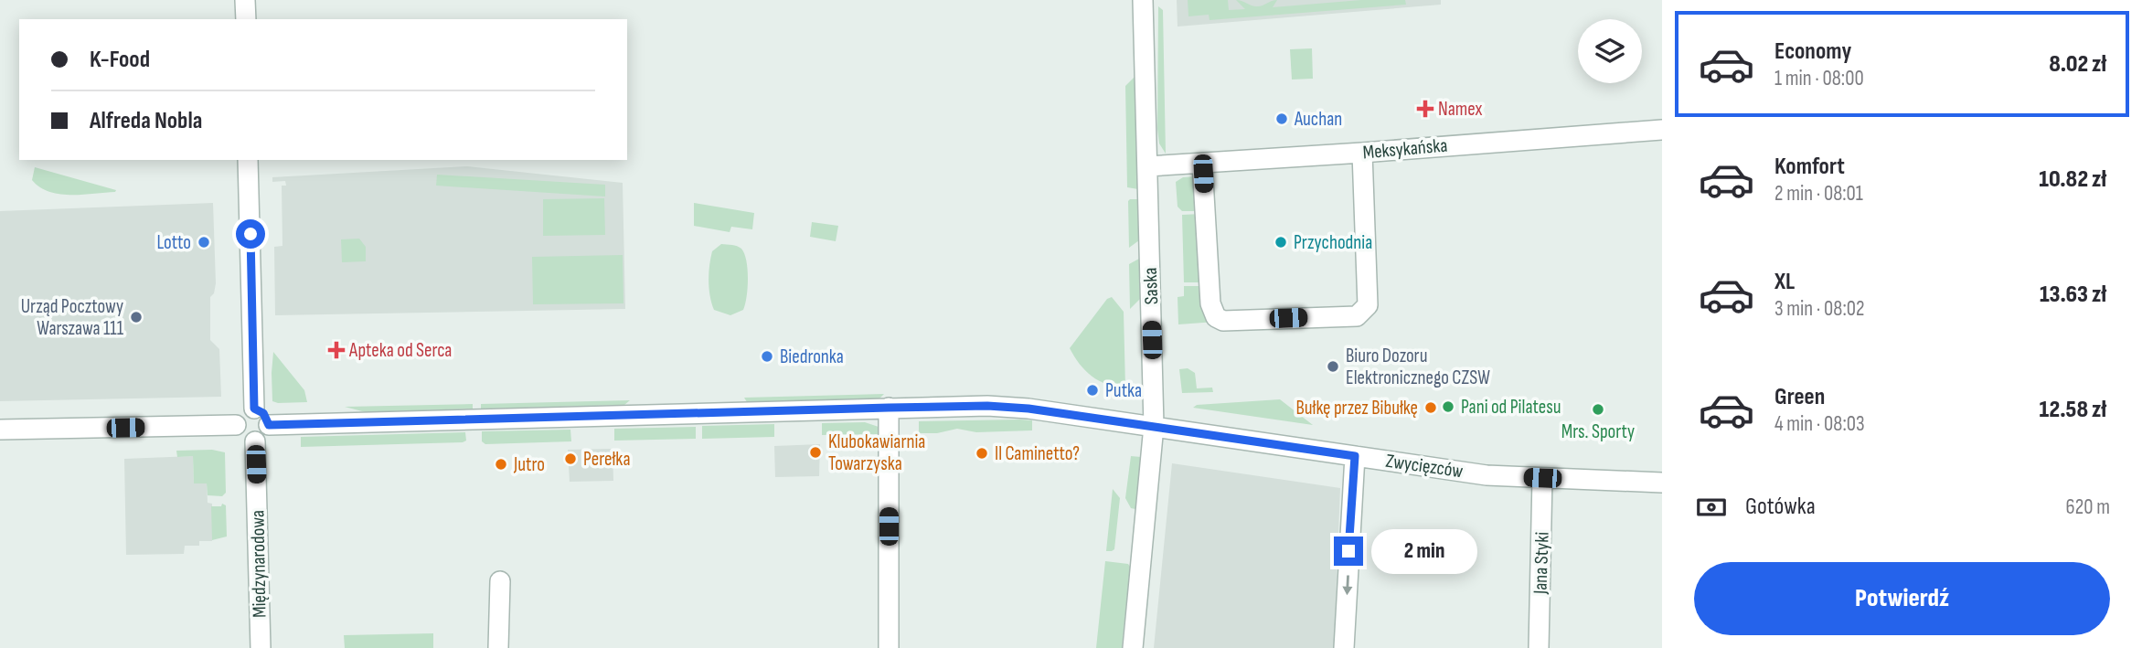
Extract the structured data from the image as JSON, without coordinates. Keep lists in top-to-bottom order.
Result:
{
  "streets": {
    "street": [
      "Meksykańska",
      "Saska",
      "Zwycięzców",
      "Jana Styki",
      "Międzynarodowa"
    ]
  },
  "crossings": [
    ["Meksykańska", "Saska"],
    ["Saska", "Zwycięzców"],
    ["Zwycięzców", "Jana Styki"],
    ["Zwycięzców", "Międzynarodowa"]
  ],
  "places": {
    "health": ["Namex", "Apteka od Serca"],
    "other": [
      "Auchan",
      "Lotto",
      "Przychodnia",
      "Urząd Pocztowy Warszawa 111",
      "Biedronka",
      "Biuro Dozoru Elektronicznego CZSW",
      "Putka",
      "Pani od Pilatesu",
      "Bułkę przez Bibułkę",
      "Mrs. Sporty",
      "Klubokawiarnia Towarzyska",
      "Il Caminetto?",
      "Perełka",
      "Jutro"
    ]
  },
  "page": {
    "list": [
      {
        "name": "Economy",
        "note": "1 min · 08:00",
        "value": "8.02 zł"
      },
      {
        "name": "Komfort",
        "note": "2 min · 08:01",
        "value": "10.82 zł"
      },
      {
        "name": "XL",
        "note": "3 min · 08:02",
        "value": "13.63 zł"
      },
      {
        "name": "Green",
        "note": "4 min · 08:03",
        "value": "12.58 zł"
      }
    ],
    "banner": ["K-Food", "Alfreda Nobla"],
    "pay": ["Gotówka", "620 m"],
    "bubble": "2 min",
    "buttons": "Potwierdź"
  }
}
